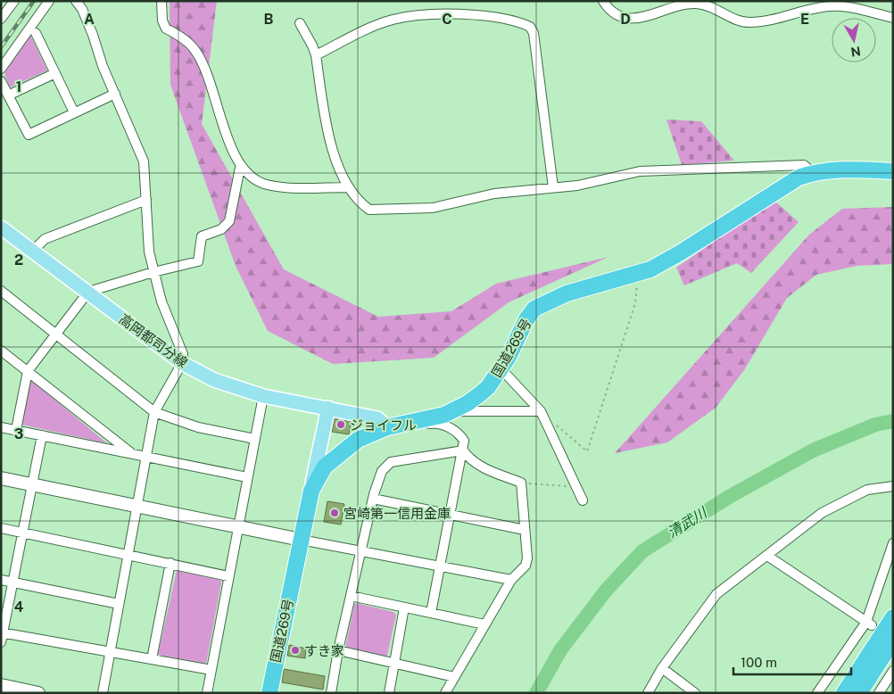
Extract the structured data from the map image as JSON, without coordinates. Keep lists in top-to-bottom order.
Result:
{
  "streets": {
    "highway": ["国道269号"],
    "main road": ["高岡都司分線"]
  },
  "crossings": [
    ["高岡都司分線", "国道269号"]
  ],
  "water": ["清武川"],
  "places": ["ジョイフル", "宮崎第一信用金庫", "すき家"],
  "scale_bar": "100 m",
  "north": "bottom",
  "grid": {
    "columns": [
      "A",
      "B",
      "C",
      "D",
      "E"
    ],
    "rows": [
      "1",
      "2",
      "3",
      "4"
    ]
  }
}
